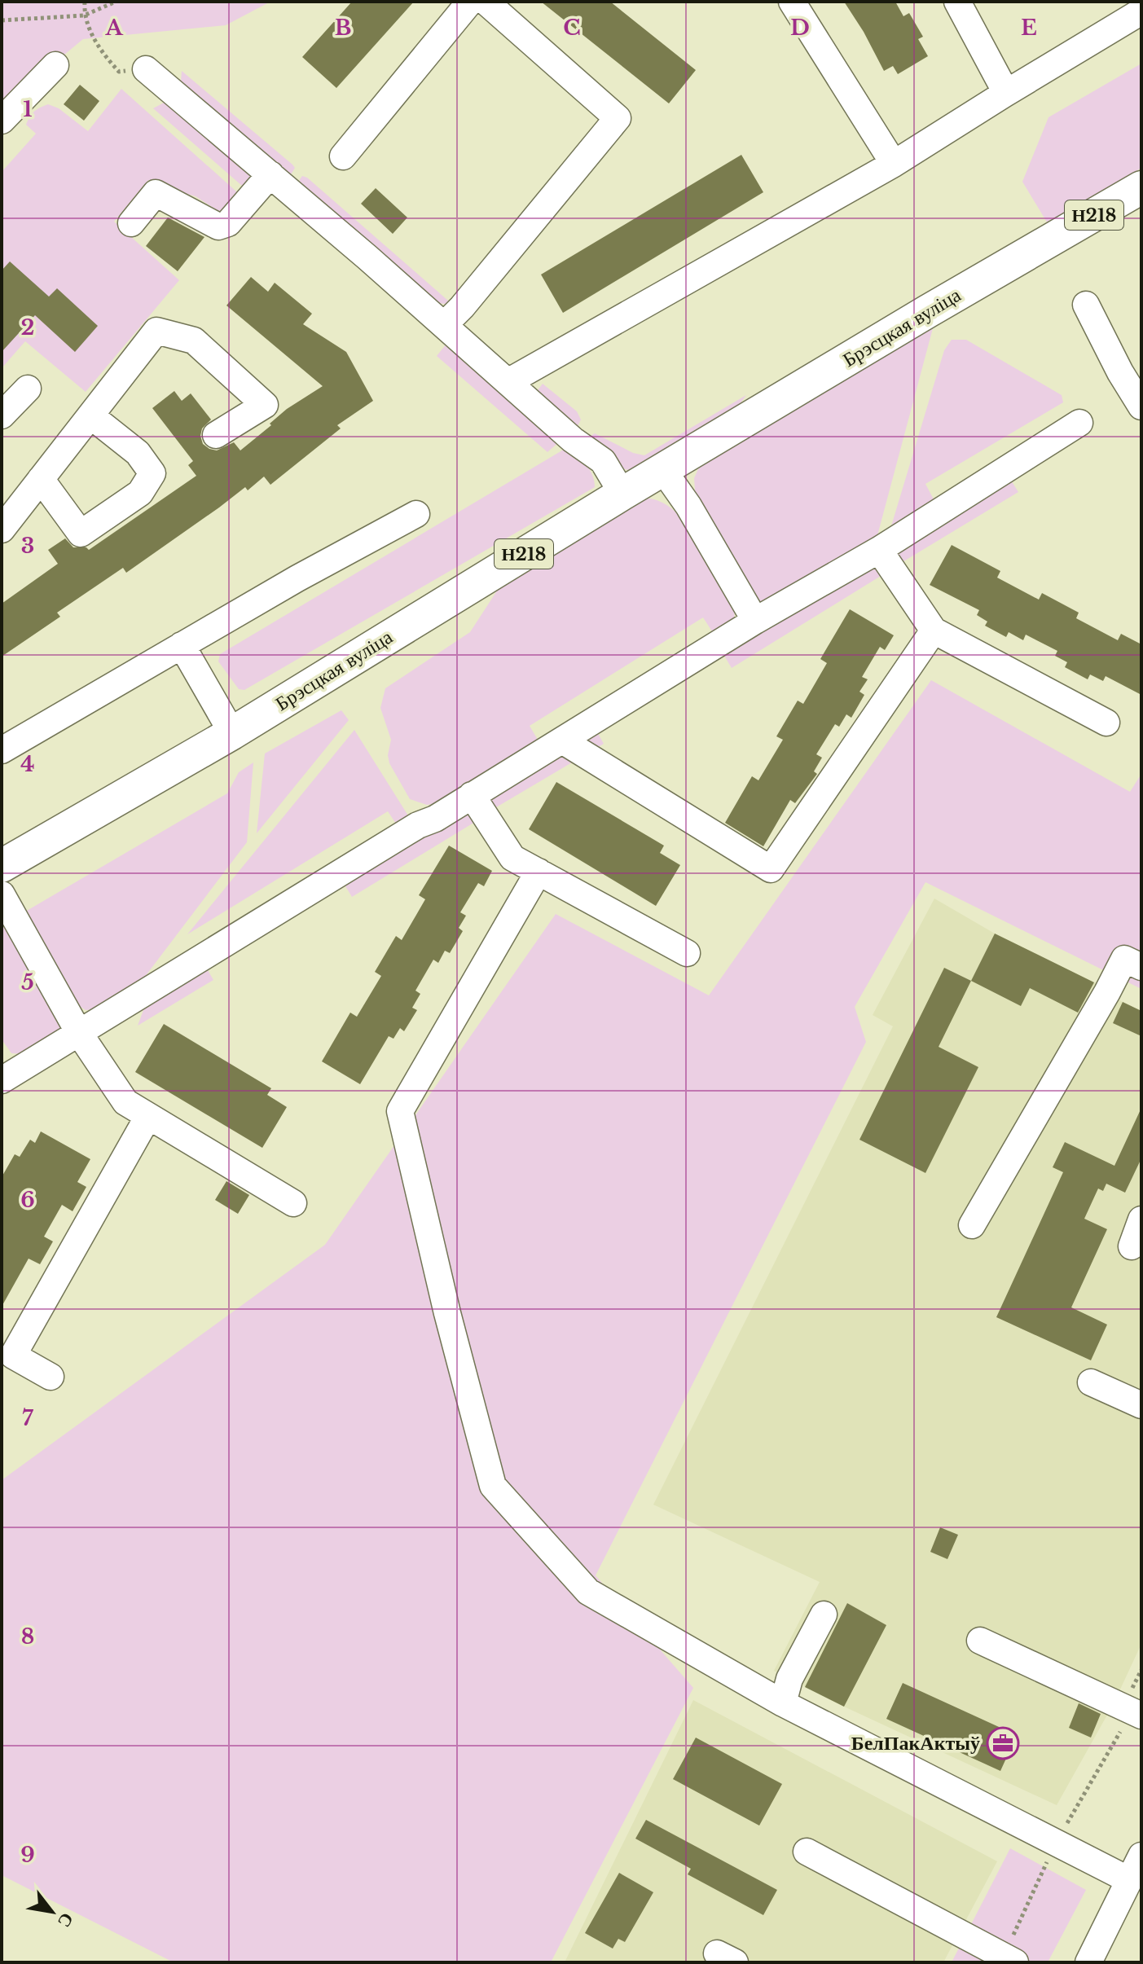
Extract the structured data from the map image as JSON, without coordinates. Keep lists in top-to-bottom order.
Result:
{
  "streets": {
    "main road": ["Н218", "Брэсцкая вуліца"]
  },
  "places": {
    "office": ["БелПакАктыў"]
  },
  "north": "bottom right",
  "grid": {
    "columns": [
      "A",
      "B",
      "C",
      "D",
      "E"
    ],
    "rows": [
      "1",
      "2",
      "3",
      "4",
      "5",
      "6",
      "7",
      "8",
      "9"
    ]
  }
}
